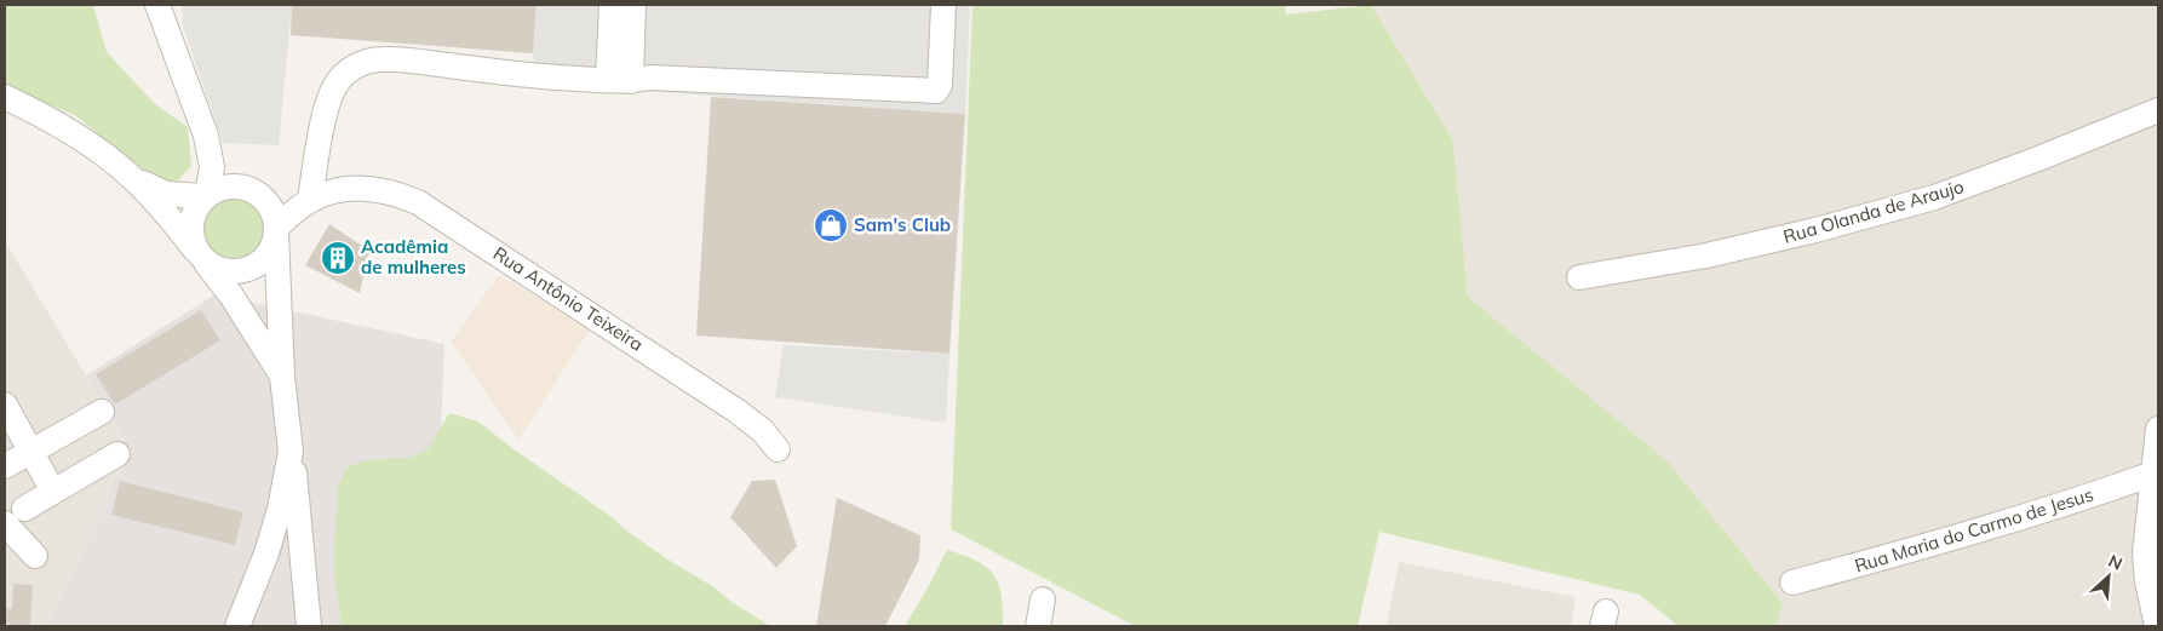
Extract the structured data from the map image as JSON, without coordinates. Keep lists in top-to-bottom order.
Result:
{
  "streets": {
    "street": ["Rua Olanda de Araujo", "Rua Antônio Teixeira", "Rua Maria do Carmo de Jesus"]
  },
  "places": {
    "shop": ["Sam's Club"],
    "building": ["Acadêmia de mulheres"]
  },
  "north": "top right"
}
